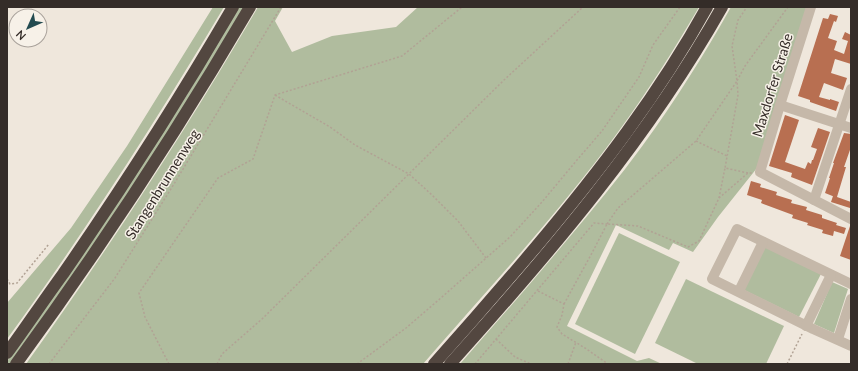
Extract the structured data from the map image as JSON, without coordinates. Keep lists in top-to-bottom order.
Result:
{
  "streets": {
    "street": ["Maxdorfer Straße"],
    "path": ["Stangenbrunnenweg"]
  },
  "north": "bottom left"
}
